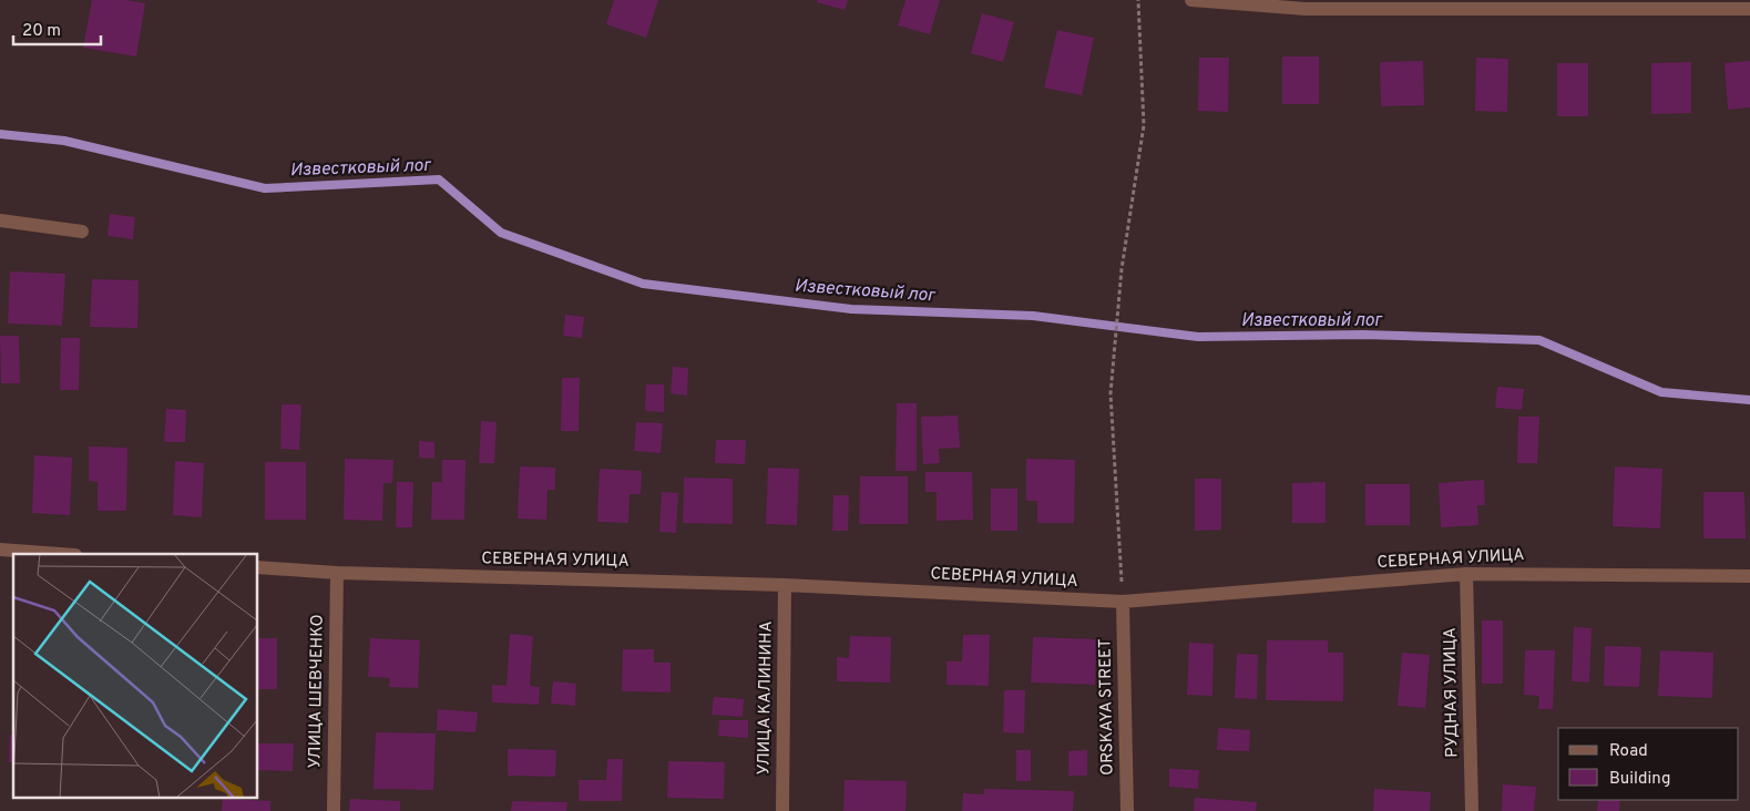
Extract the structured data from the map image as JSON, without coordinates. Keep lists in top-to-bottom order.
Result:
{
  "streets": {
    "street": [
      "СЕВЕРНАЯ УЛИЦА",
      "УЛИЦА ШЕВЧЕНКО",
      "РУДНАЯ УЛИЦА",
      "УЛИЦА КАЛИНИНА",
      "ORSKAYA STREET"
    ]
  },
  "crossings": [
    ["СЕВЕРНАЯ УЛИЦА", "УЛИЦА ШЕВЧЕНКО"],
    ["СЕВЕРНАЯ УЛИЦА", "РУДНАЯ УЛИЦА"],
    ["СЕВЕРНАЯ УЛИЦА", "УЛИЦА КАЛИНИНА"],
    ["СЕВЕРНАЯ УЛИЦА", "ORSKAYA STREET"]
  ],
  "water": ["Известковый лог"],
  "legend": ["Road", "Building"],
  "scale_bar": "20 m"
}
